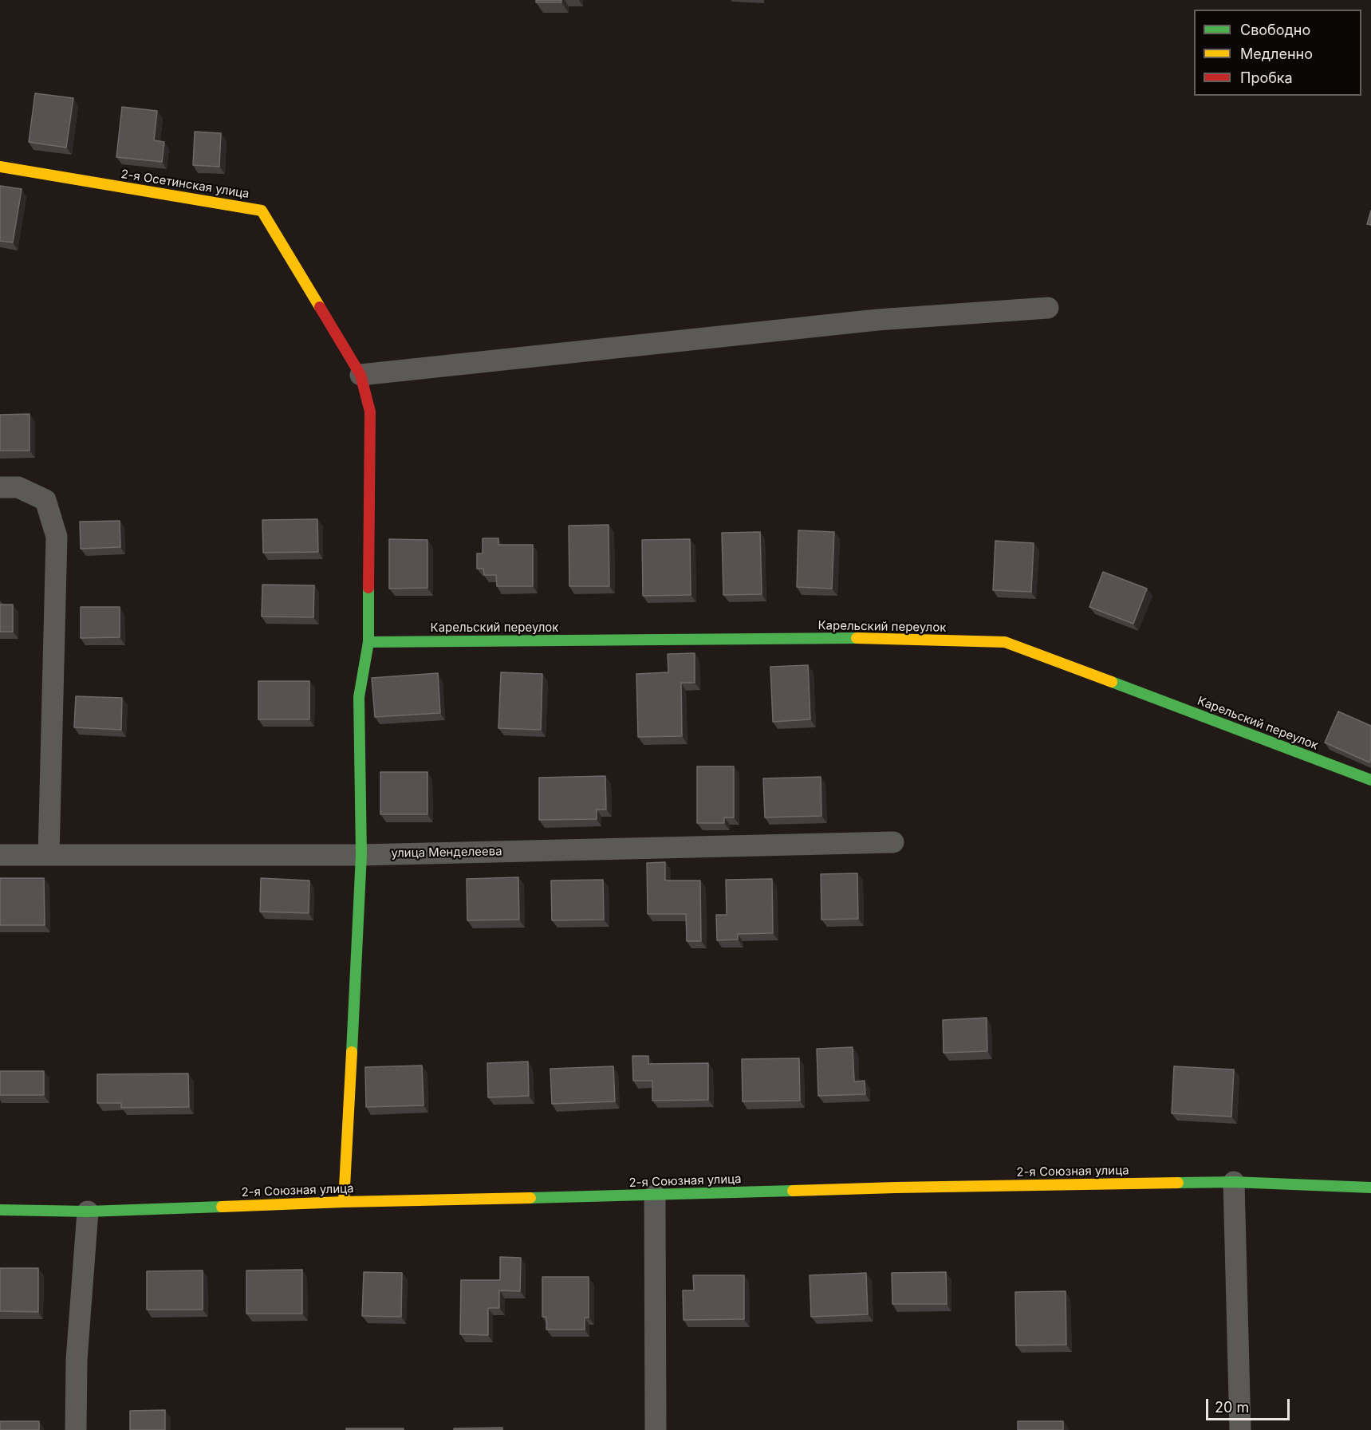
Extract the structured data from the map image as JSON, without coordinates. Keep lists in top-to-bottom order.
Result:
{
  "streets": {
    "street": [
      "2-я Осетинская улица",
      "Карельский переулок",
      "улица Менделеева",
      "2-я Союзная улица"
    ]
  },
  "crossings": [
    ["2-я Осетинская улица", "Карельский переулок"],
    ["2-я Осетинская улица", "улица Менделеева"],
    ["2-я Осетинская улица", "2-я Союзная улица"]
  ],
  "legend": ["Свободно", "Медленно", "Пробка"],
  "scale_bar": "20 m"
}
